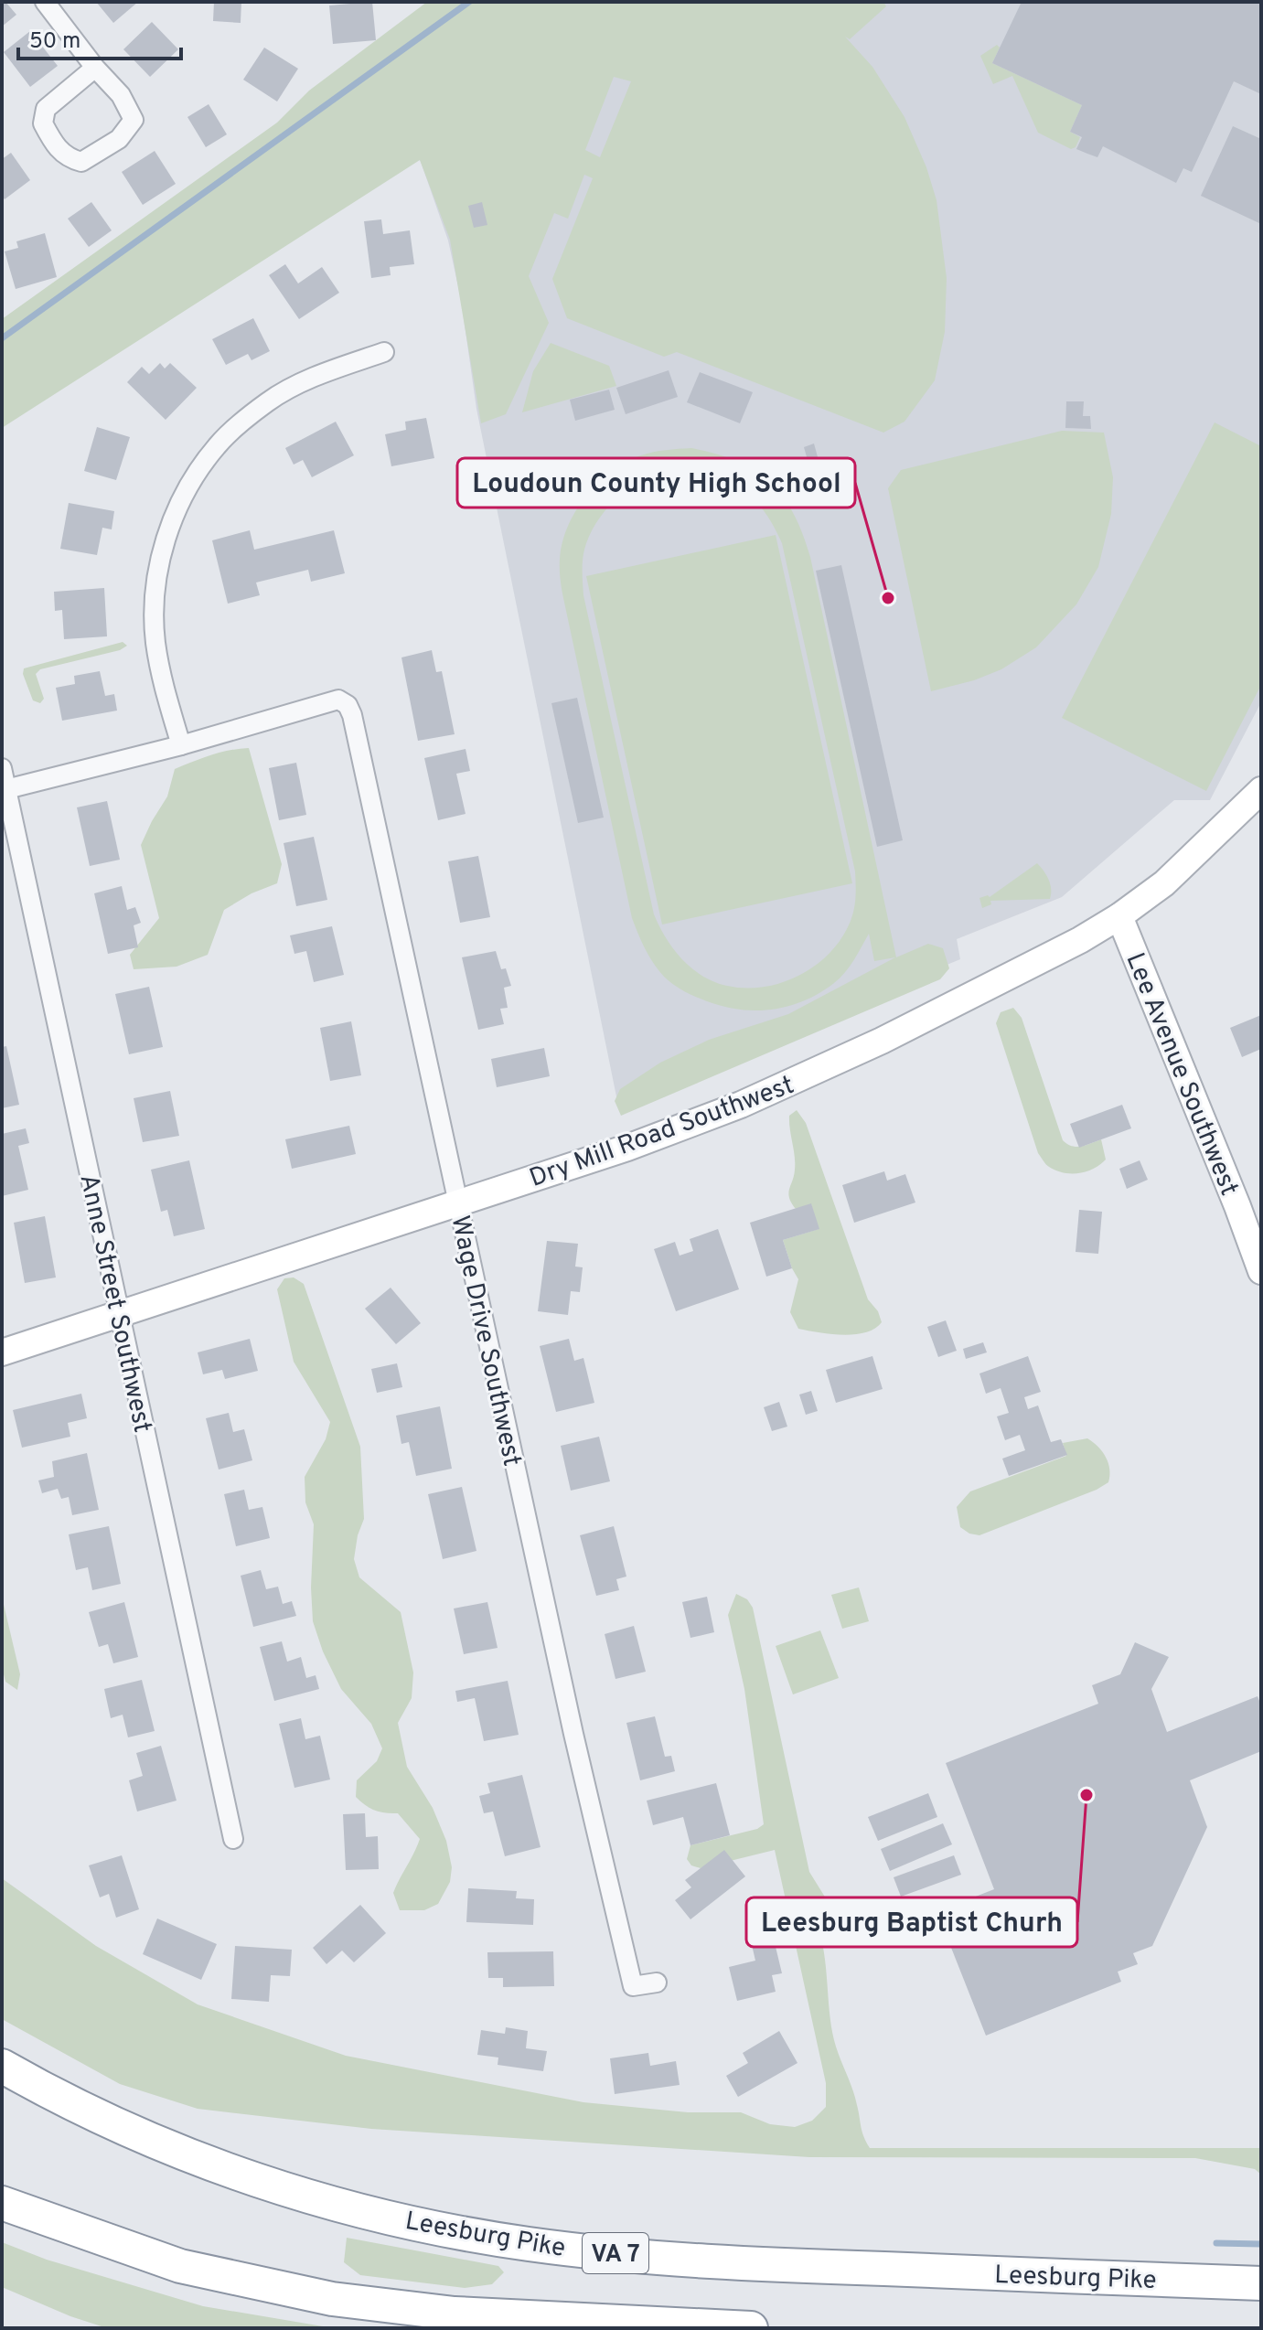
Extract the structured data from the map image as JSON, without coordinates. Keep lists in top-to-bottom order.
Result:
{
  "streets": {
    "highway": ["Leesburg Pike", "VA 7"],
    "street": [
      "Lee Avenue Southwest",
      "Dry Mill Road Southwest",
      "Anne Street Southwest",
      "Wage Drive Southwest"
    ]
  },
  "crossings": [
    ["Lee Avenue Southwest", "Dry Mill Road Southwest"],
    ["Dry Mill Road Southwest", "Anne Street Southwest"],
    ["Dry Mill Road Southwest", "Wage Drive Southwest"]
  ],
  "places": ["Loudoun County High School", "Leesburg Baptist Churh"],
  "scale_bar": "50 m"
}
